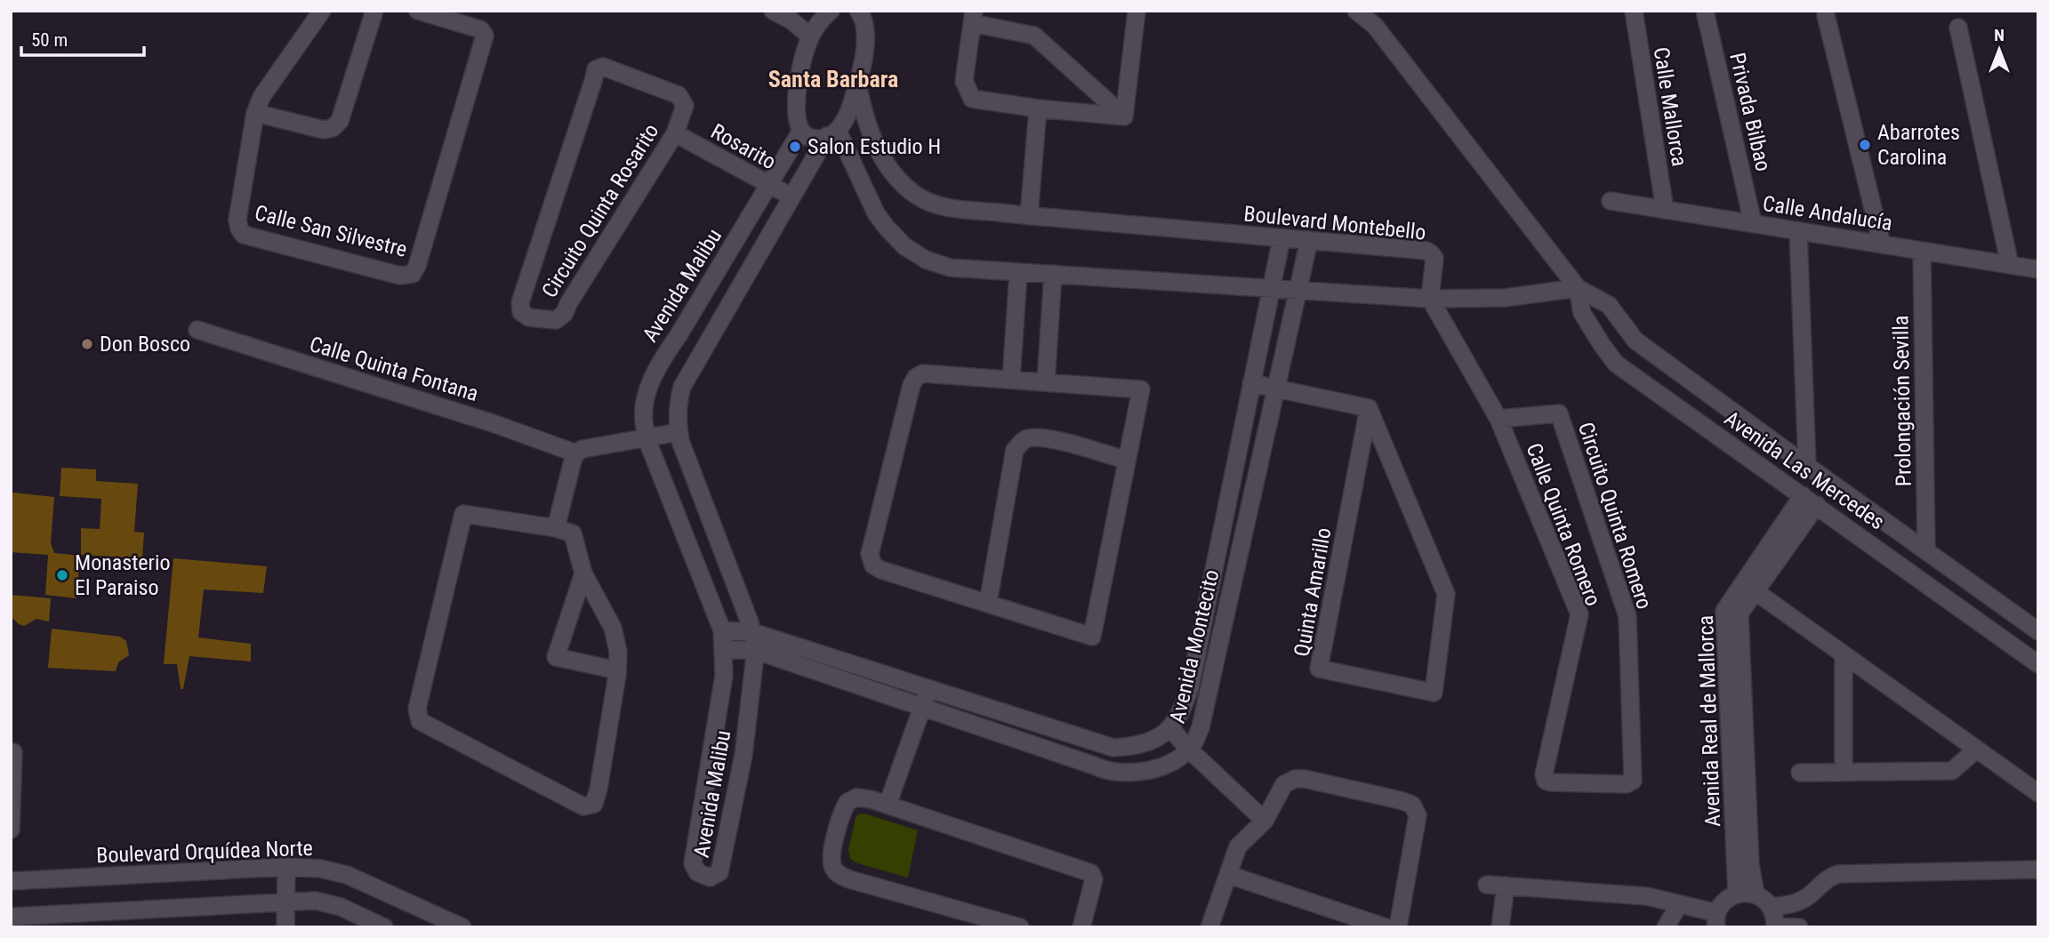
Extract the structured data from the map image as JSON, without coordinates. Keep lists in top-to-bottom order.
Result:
{
  "streets": {
    "street": [
      "Calle Mallorca",
      "Privada Bilbao",
      "Rosarito",
      "Circuito Quinta Rosarito",
      "Calle Andalucía",
      "Boulevard Montebello",
      "Calle San Silvestre",
      "Avenida Malibu",
      "Calle Quinta Fontana",
      "Prolongación Sevilla",
      "Avenida Las Mercedes",
      "Circuito Quinta Romero",
      "Calle Quinta Romero",
      "Quinta Amarillo",
      "Avenida Montecito",
      "Avenida Real de Mallorca",
      "Boulevard Orquídea Norte"
    ]
  },
  "crossings": [
    ["Calle Mallorca", "Calle Andalucía"],
    ["Privada Bilbao", "Calle Andalucía"],
    ["Rosarito", "Circuito Quinta Rosarito"],
    ["Rosarito", "Avenida Malibu"],
    ["Calle Andalucía", "Prolongación Sevilla"],
    ["Boulevard Montebello", "Avenida Malibu"],
    ["Boulevard Montebello", "Calle Quinta Romero"],
    ["Boulevard Montebello", "Avenida Montecito"],
    ["Avenida Malibu", "Avenida Montecito"],
    ["Prolongación Sevilla", "Avenida Las Mercedes"],
    ["Avenida Las Mercedes", "Avenida Real de Mallorca"],
    ["Circuito Quinta Romero", "Calle Quinta Romero"]
  ],
  "districts": ["Santa Barbara"],
  "places": [
    "Abarrotes Carolina",
    "Salon Estudio H",
    "Don Bosco",
    "Monasterio El Paraiso"
  ],
  "scale_bar": "50 m",
  "north": "top"
}
